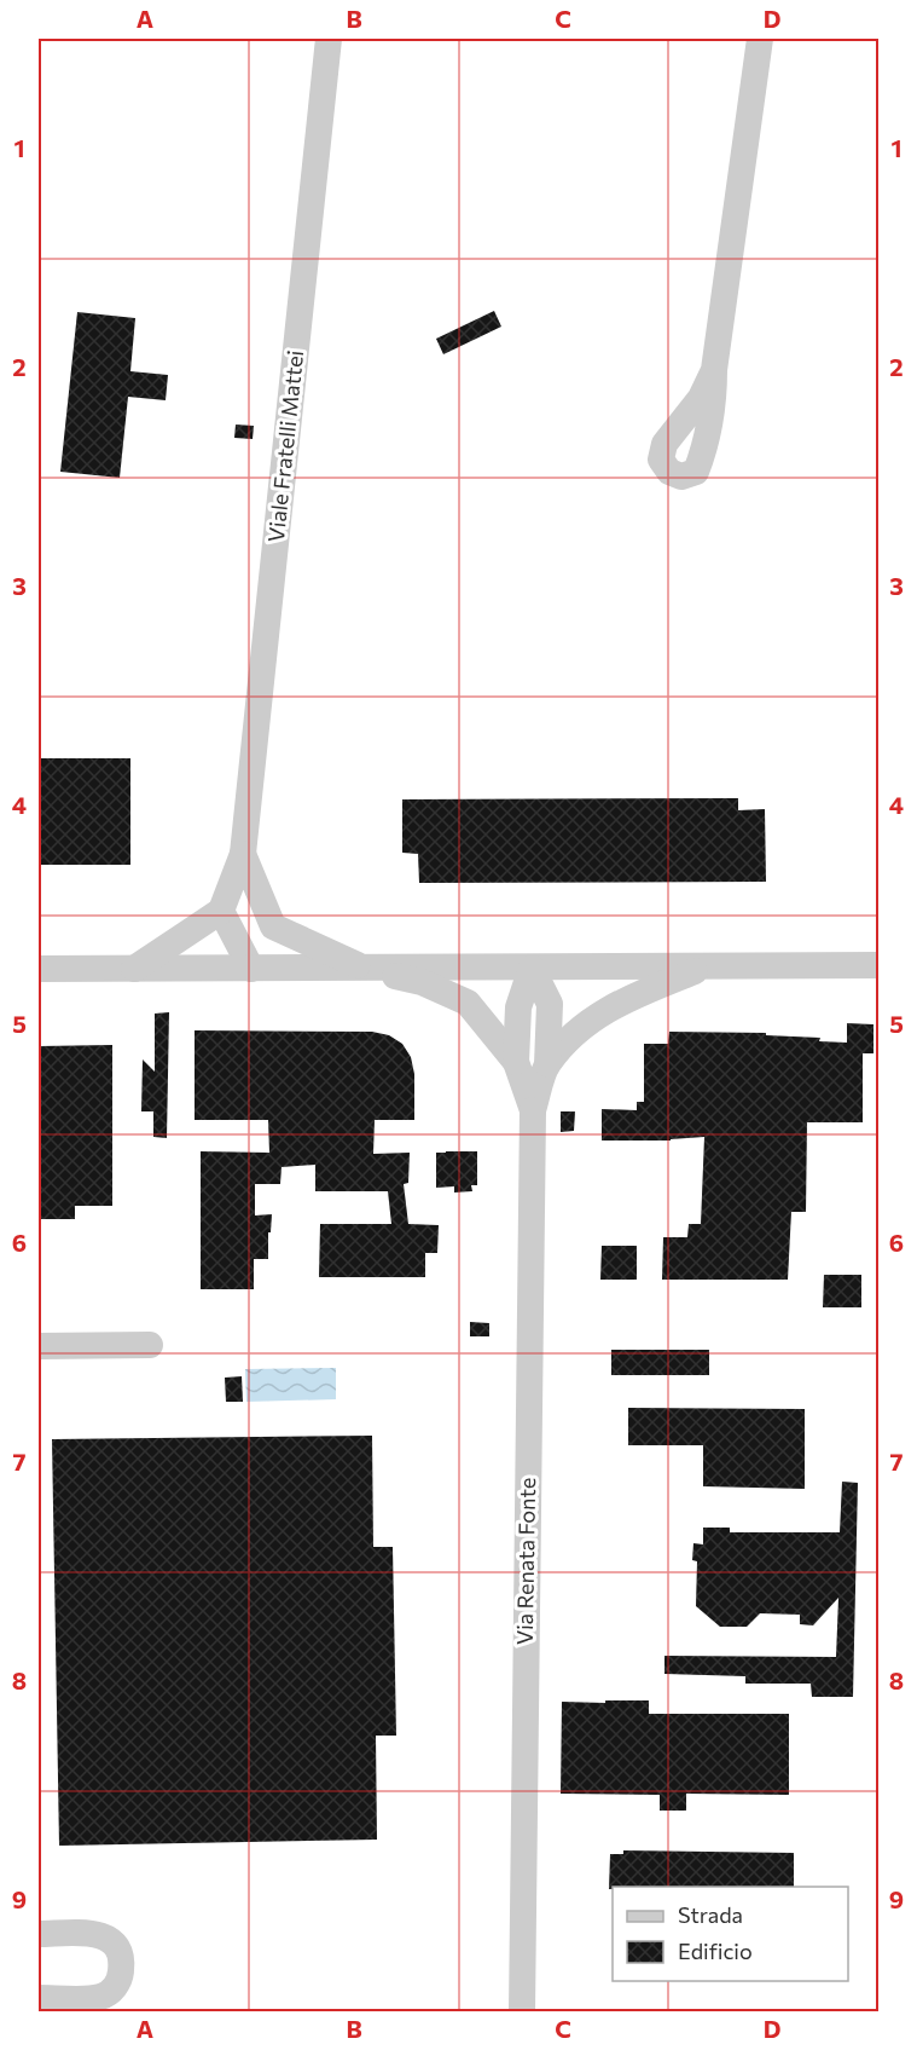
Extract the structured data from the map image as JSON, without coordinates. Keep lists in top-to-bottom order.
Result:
{
  "streets": {
    "street": ["Viale Fratelli Mattei", "Via Renata Fonte"]
  },
  "legend": ["Strada", "Edificio"],
  "grid": {
    "columns": [
      "A",
      "B",
      "C",
      "D"
    ],
    "rows": [
      "1",
      "2",
      "3",
      "4",
      "5",
      "6",
      "7",
      "8",
      "9"
    ]
  }
}
